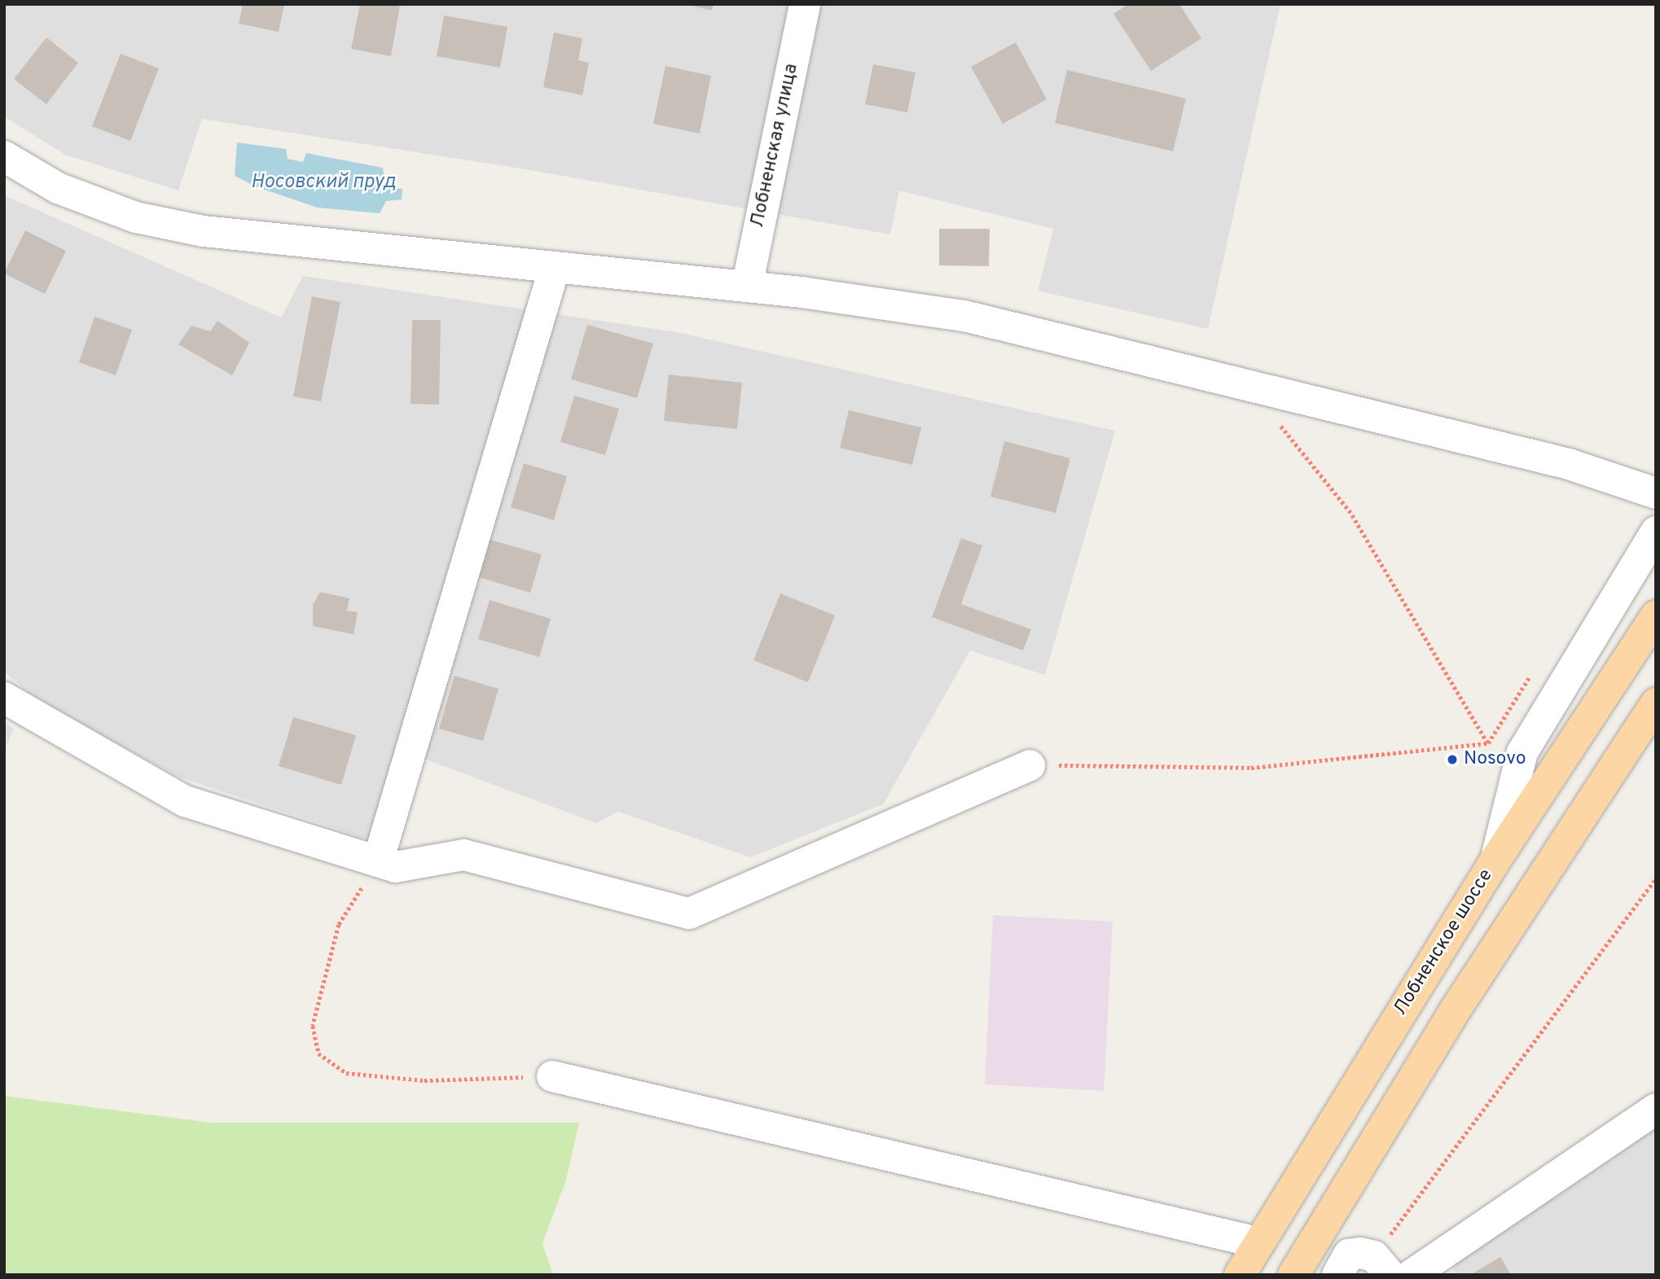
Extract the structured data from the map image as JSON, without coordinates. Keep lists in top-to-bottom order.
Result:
{
  "streets": {
    "main road": ["Лобненское шоссе"],
    "street": ["Лобненская улица"]
  },
  "water": ["Носовский пруд"],
  "places": ["Nosovo"]
}
